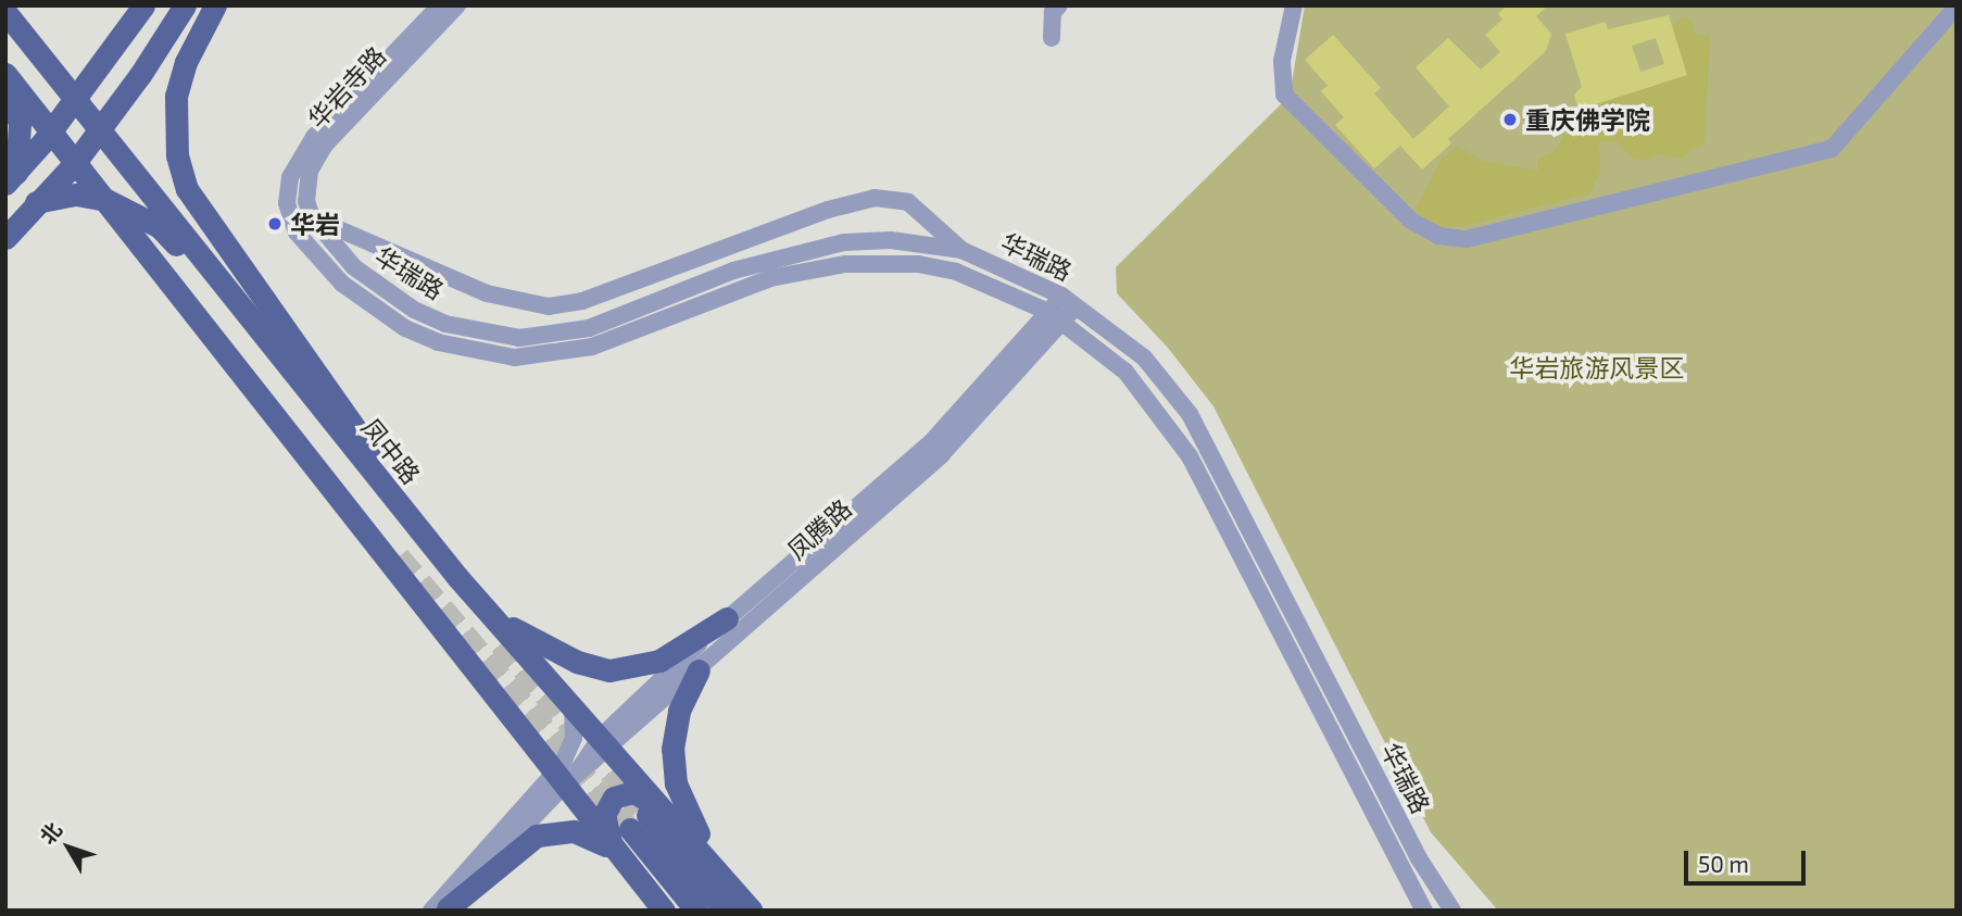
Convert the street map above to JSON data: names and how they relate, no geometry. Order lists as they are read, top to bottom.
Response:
{
  "streets": {
    "main road": ["凤中路"],
    "street": ["华岩寺路", "华瑞路", "凤腾路"]
  },
  "crossings": [
    ["华岩寺路", "华瑞路"],
    ["华瑞路", "凤腾路"],
    ["凤中路", "凤腾路"]
  ],
  "parks": ["华岩旅游风景区"],
  "places": ["重庆佛学院", "华岩"],
  "scale_bar": "50 m",
  "north": "top left"
}
